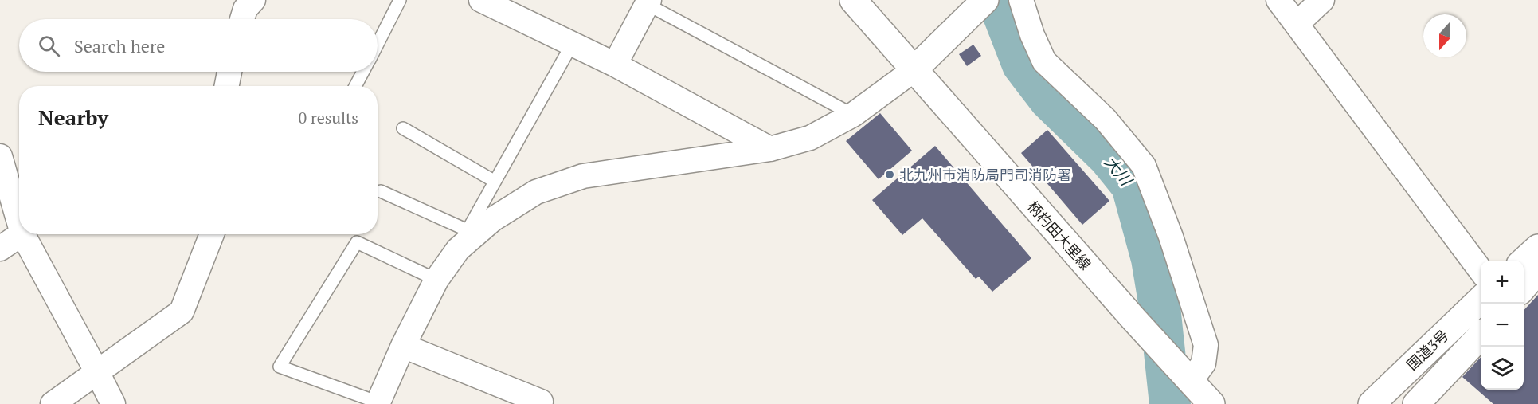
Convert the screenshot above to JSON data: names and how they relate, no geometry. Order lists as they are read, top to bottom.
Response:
{
  "streets": {
    "main road": ["柄杓田大里線", "国道3号"]
  },
  "water": ["大川"],
  "places": ["北九州市消防局門司消防署"],
  "north": "bottom",
  "page": {
    "search": "Search here",
    "heading": ["Nearby", "0 results"],
    "map_buttons": ["+", "−"]
  }
}
